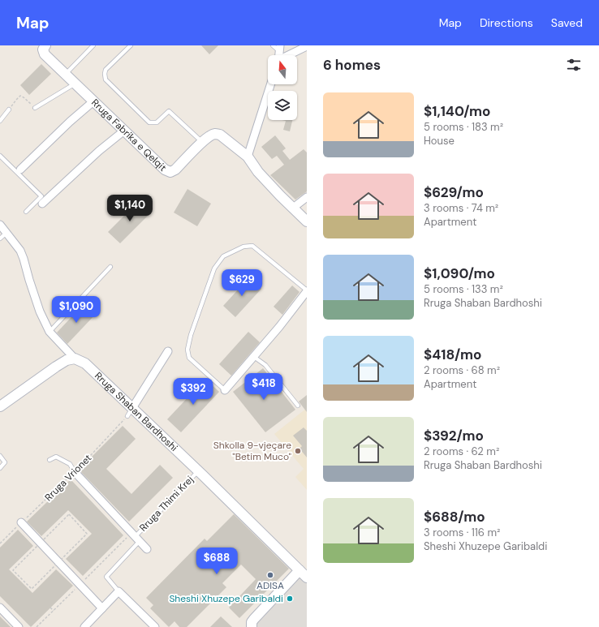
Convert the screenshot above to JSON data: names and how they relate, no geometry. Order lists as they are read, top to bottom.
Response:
{
  "streets": {
    "street": ["Rruga Fabrika e Qelqit", "Rruga Shaban Bardhoshi"],
    "lane": ["Rruga Thimi Krej"],
    "path": ["Rruga Vrionet"]
  },
  "crossings": [
    ["Rruga Shaban Bardhoshi", "Rruga Vrionet"],
    ["Rruga Shaban Bardhoshi", "Rruga Thimi Krej"]
  ],
  "places": ["Shkolla 9-vjeçare \"Betim Muco\"", "ADISA", "Sheshi Xhuzepe Garibaldi"],
  "north": "top",
  "page": {
    "header": "Map",
    "nav": ["Map", "Directions", "Saved"],
    "heading": "6 homes",
    "list": [
      {
        "name": "$1,140/mo",
        "note": "5 rooms · 183 m² · House"
      },
      {
        "name": "$629/mo",
        "note": "3 rooms · 74 m² · Apartment"
      },
      {
        "name": "$1,090/mo",
        "note": "5 rooms · 133 m² · Rruga Shaban Bardhoshi"
      },
      {
        "name": "$418/mo",
        "note": "2 rooms · 68 m² · Apartment"
      },
      {
        "name": "$392/mo",
        "note": "2 rooms · 62 m² · Rruga Shaban Bardhoshi"
      },
      {
        "name": "$688/mo",
        "note": "3 rooms · 116 m² · Sheshi Xhuzepe Garibaldi"
      }
    ],
    "price": [
      "$1,140",
      "$629",
      "$1,090",
      "$418",
      "$392",
      "$688"
    ]
  }
}
